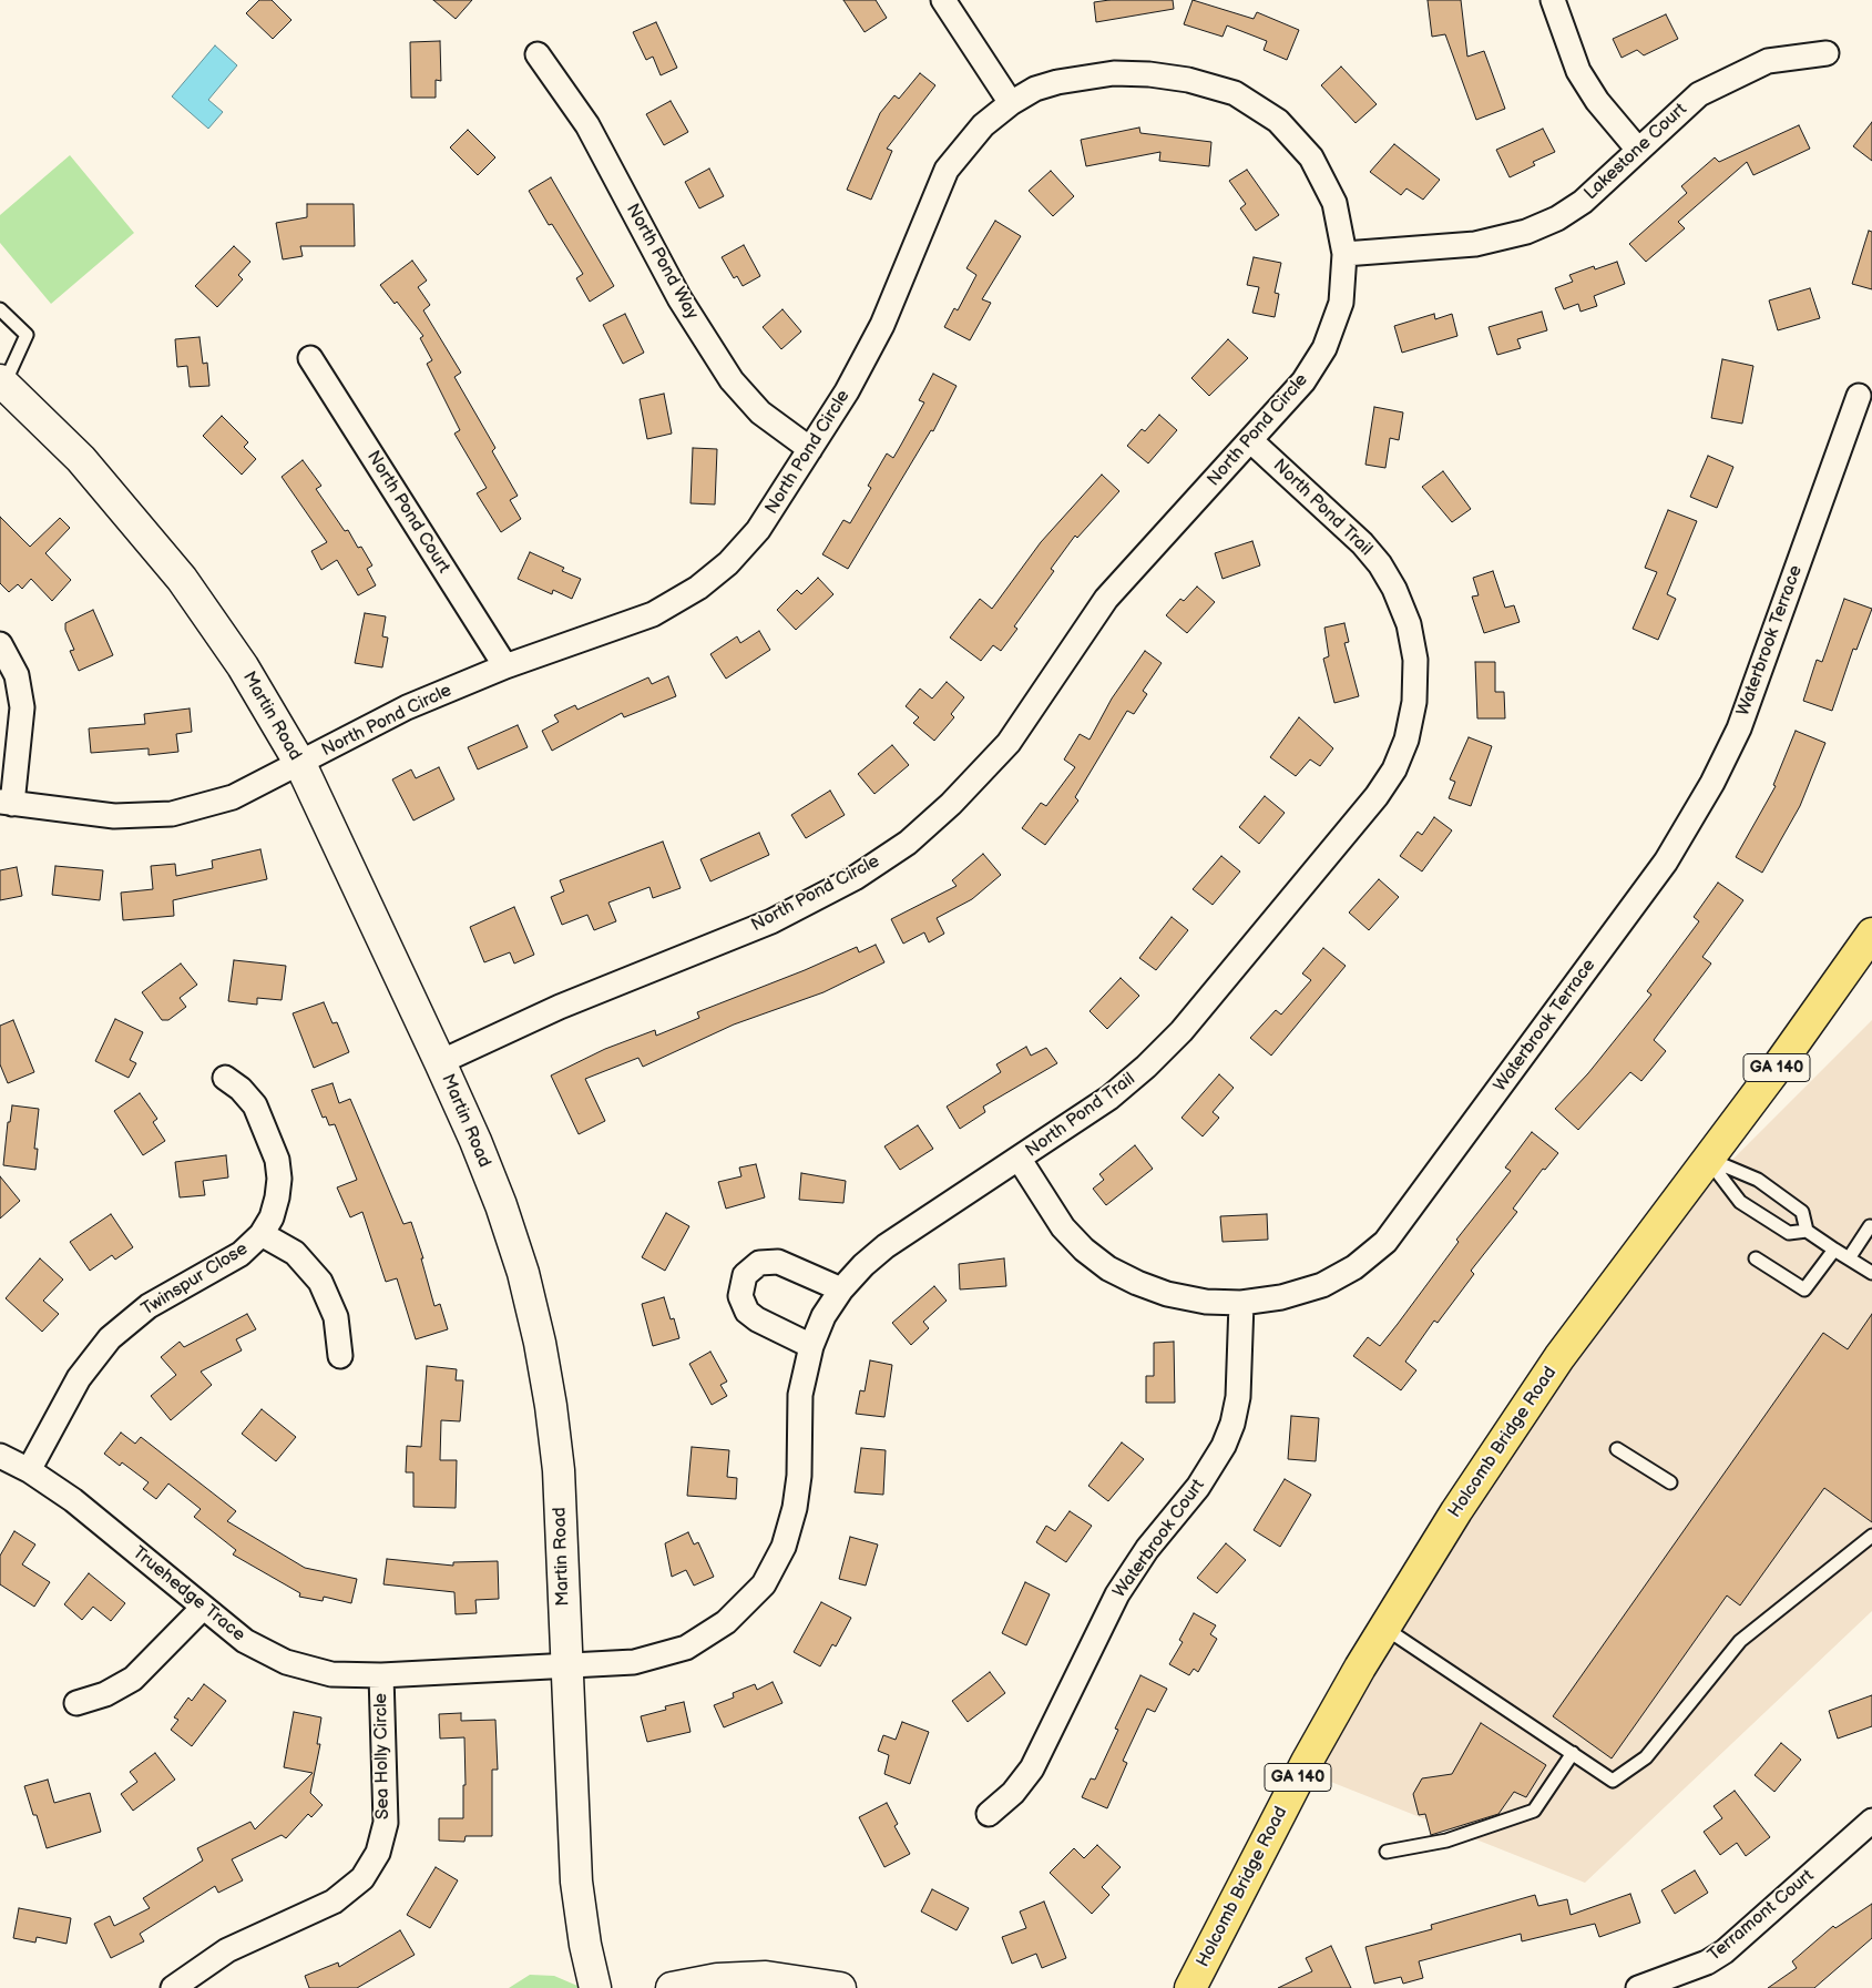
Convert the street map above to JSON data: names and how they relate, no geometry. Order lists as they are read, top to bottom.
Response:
{
  "streets": {
    "main road": ["GA 140", "Holcomb Bridge Road"],
    "street": [
      "Lakestone Court",
      "North Pond Way",
      "North Pond Circle",
      "North Pond Trail",
      "North Pond Court",
      "Waterbrook Terrace",
      "Martin Road",
      "Twinspur Close",
      "Waterbrook Court",
      "Truehedge Trace",
      "Sea Holly Circle",
      "Terramont Court"
    ]
  },
  "crossings": [
    ["Lakestone Court", "North Pond Circle"],
    ["North Pond Way", "North Pond Circle"],
    ["North Pond Circle", "North Pond Trail"],
    ["North Pond Circle", "North Pond Court"],
    ["North Pond Circle", "Martin Road"],
    ["North Pond Trail", "Waterbrook Terrace"],
    ["North Pond Trail", "Martin Road"],
    ["North Pond Trail", "Truehedge Trace"],
    ["Waterbrook Terrace", "Waterbrook Court"],
    ["Martin Road", "Truehedge Trace"],
    ["Twinspur Close", "Truehedge Trace"],
    ["Truehedge Trace", "Sea Holly Circle"]
  ]
}
